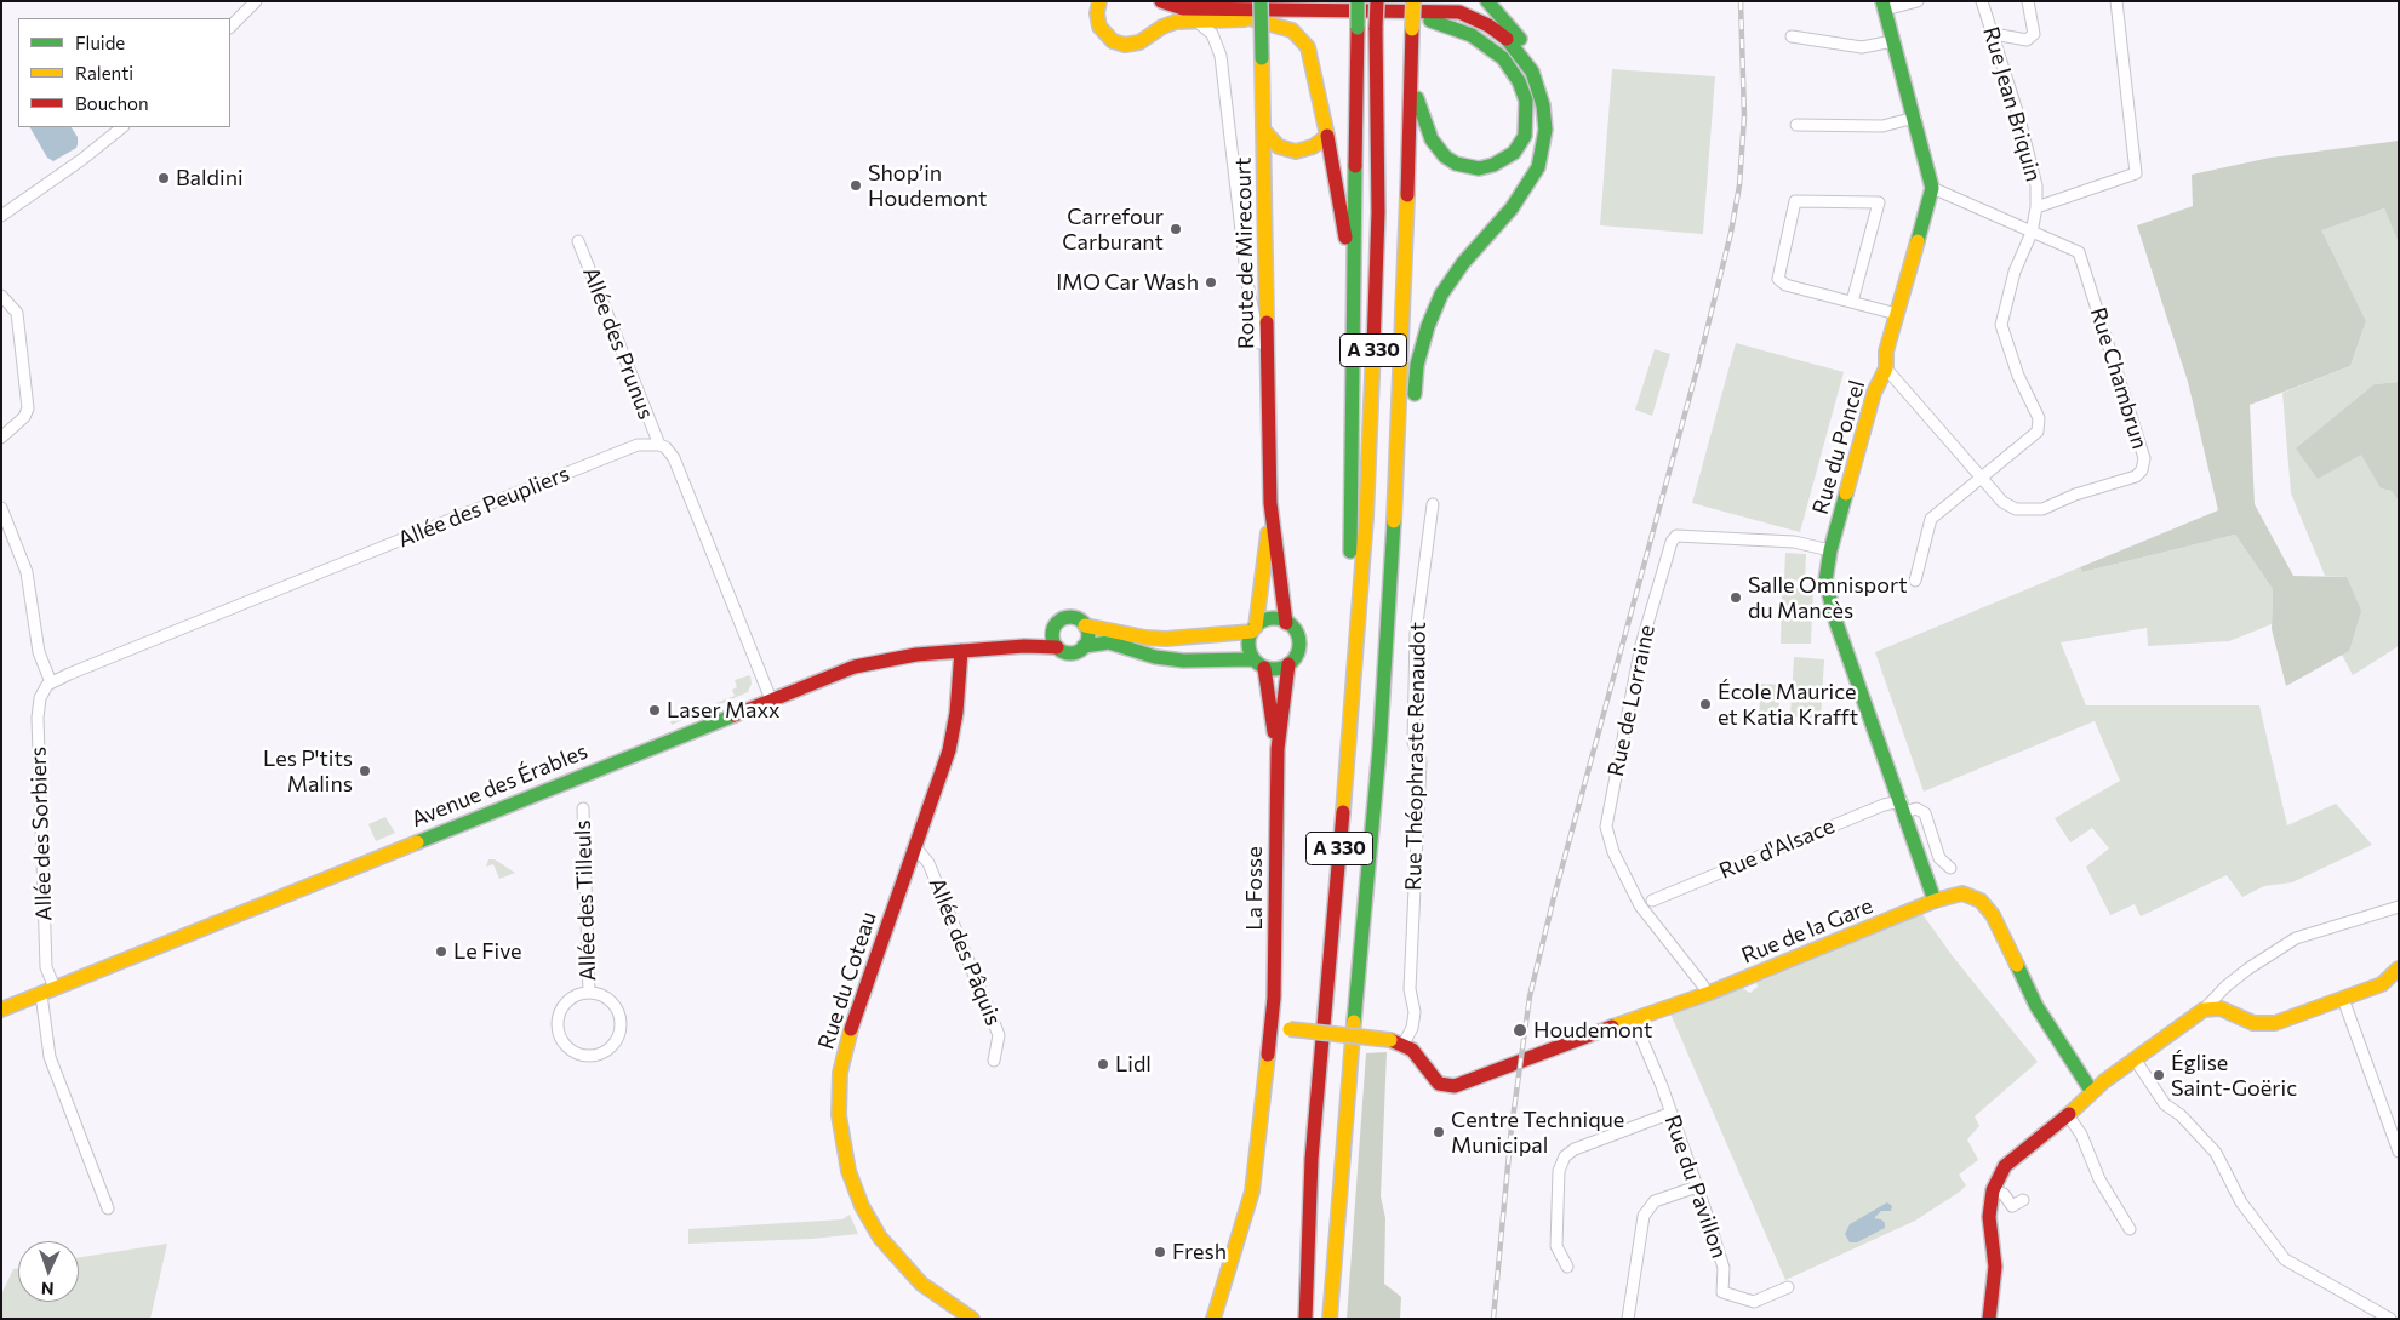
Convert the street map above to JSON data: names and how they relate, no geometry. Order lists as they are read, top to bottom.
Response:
{
  "streets": {
    "main road": [
      "Route de Mirecourt",
      "A 330",
      "Rue du Poncel",
      "Avenue des Érables",
      "La Fosse",
      "Rue de la Gare",
      "Rue du Coteau"
    ],
    "street": [
      "Rue Jean Briquin",
      "Allée des Prunus",
      "Rue Chambrun",
      "Allée des Peupliers",
      "Rue de Lorraine",
      "Rue Théophraste Renaudot",
      "Allée des Sorbiers",
      "Rue d'Alsace",
      "Allée des Tilleuls",
      "Allée des Pâquis",
      "Rue du Pavillon"
    ]
  },
  "crossings": [
    ["Rue Jean Briquin", "Rue Chambrun"],
    ["Route de Mirecourt", "La Fosse"],
    ["Allée des Prunus", "Allée des Peupliers"],
    ["Rue Chambrun", "Rue du Poncel"],
    ["Rue du Poncel", "Rue de Lorraine"],
    ["Rue du Poncel", "Rue d'Alsace"],
    ["Rue du Poncel", "Rue de la Gare"],
    ["Allée des Peupliers", "Allée des Sorbiers"],
    ["Rue de Lorraine", "Rue de la Gare"],
    ["Rue Théophraste Renaudot", "Rue de la Gare"],
    ["Avenue des Érables", "Allée des Sorbiers"],
    ["Avenue des Érables", "Rue du Coteau"],
    ["Rue de la Gare", "Rue du Pavillon"],
    ["Allée des Pâquis", "Rue du Coteau"]
  ],
  "places": [
    "Baldini",
    "Shop’in Houdemont",
    "Carrefour Carburant",
    "IMO Car Wash",
    "Salle Omnisport du Mancès",
    "École Maurice et Katia Krafft",
    "Laser Maxx",
    "Les P'tits Malins",
    "Le Five",
    "Houdemont",
    "Lidl",
    "Église Saint-Goëric",
    "Centre Technique Municipal",
    "Fresh"
  ],
  "legend": ["Fluide", "Ralenti", "Bouchon"],
  "north": "bottom"
}
